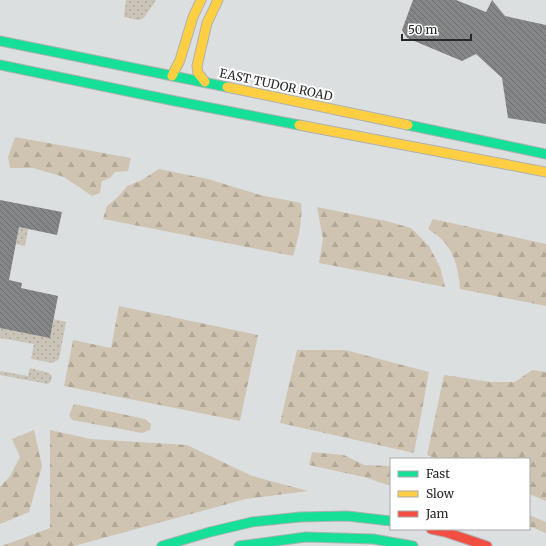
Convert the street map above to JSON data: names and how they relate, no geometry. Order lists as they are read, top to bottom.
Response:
{
  "streets": {
    "main road": ["EAST TUDOR ROAD"]
  },
  "legend": ["Fast", "Slow", "Jam"],
  "scale_bar": "50 m"
}
